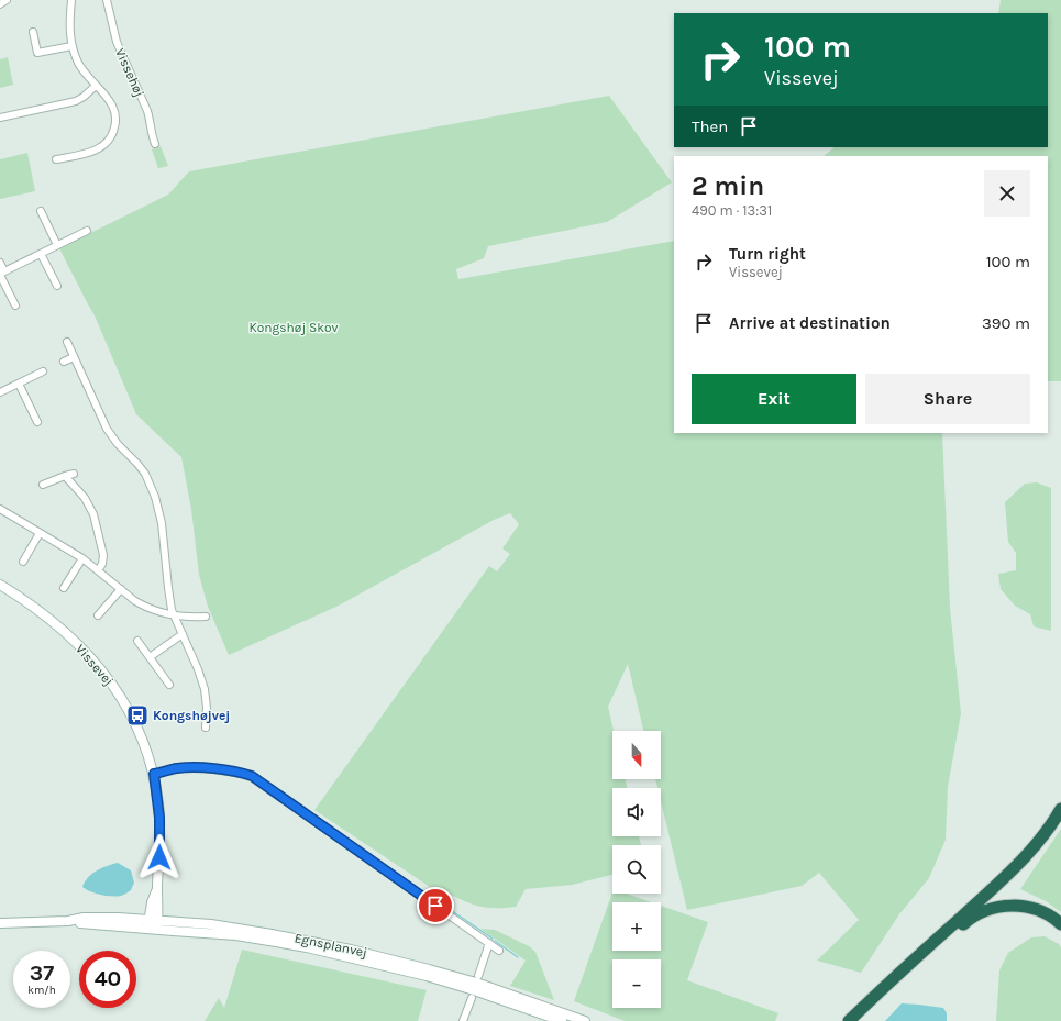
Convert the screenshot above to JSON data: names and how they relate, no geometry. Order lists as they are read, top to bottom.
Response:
{
  "streets": {
    "main road": ["Vissevej", "Egnsplanvej"],
    "street": ["Vissehøj"]
  },
  "crossings": [
    ["Vissevej", "Egnsplanvej"]
  ],
  "parks": ["Kongshøj Skov"],
  "places": {
    "bus stop": ["Kongshøjvej"]
  },
  "north": "bottom",
  "page": {
    "turn": ["100 m", "Vissevej"],
    "then": "Then",
    "heading": ["2 min", "490 m · 13:31"],
    "list": [
      {
        "name": "Turn right",
        "note": "Vissevej",
        "value": "100 m"
      },
      {
        "name": "Arrive at destination",
        "value": "390 m"
      }
    ],
    "buttons": ["Exit", "Share"],
    "map_buttons": ["+", "−"],
    "speed": "37 km/h",
    "limit": "40"
  }
}
